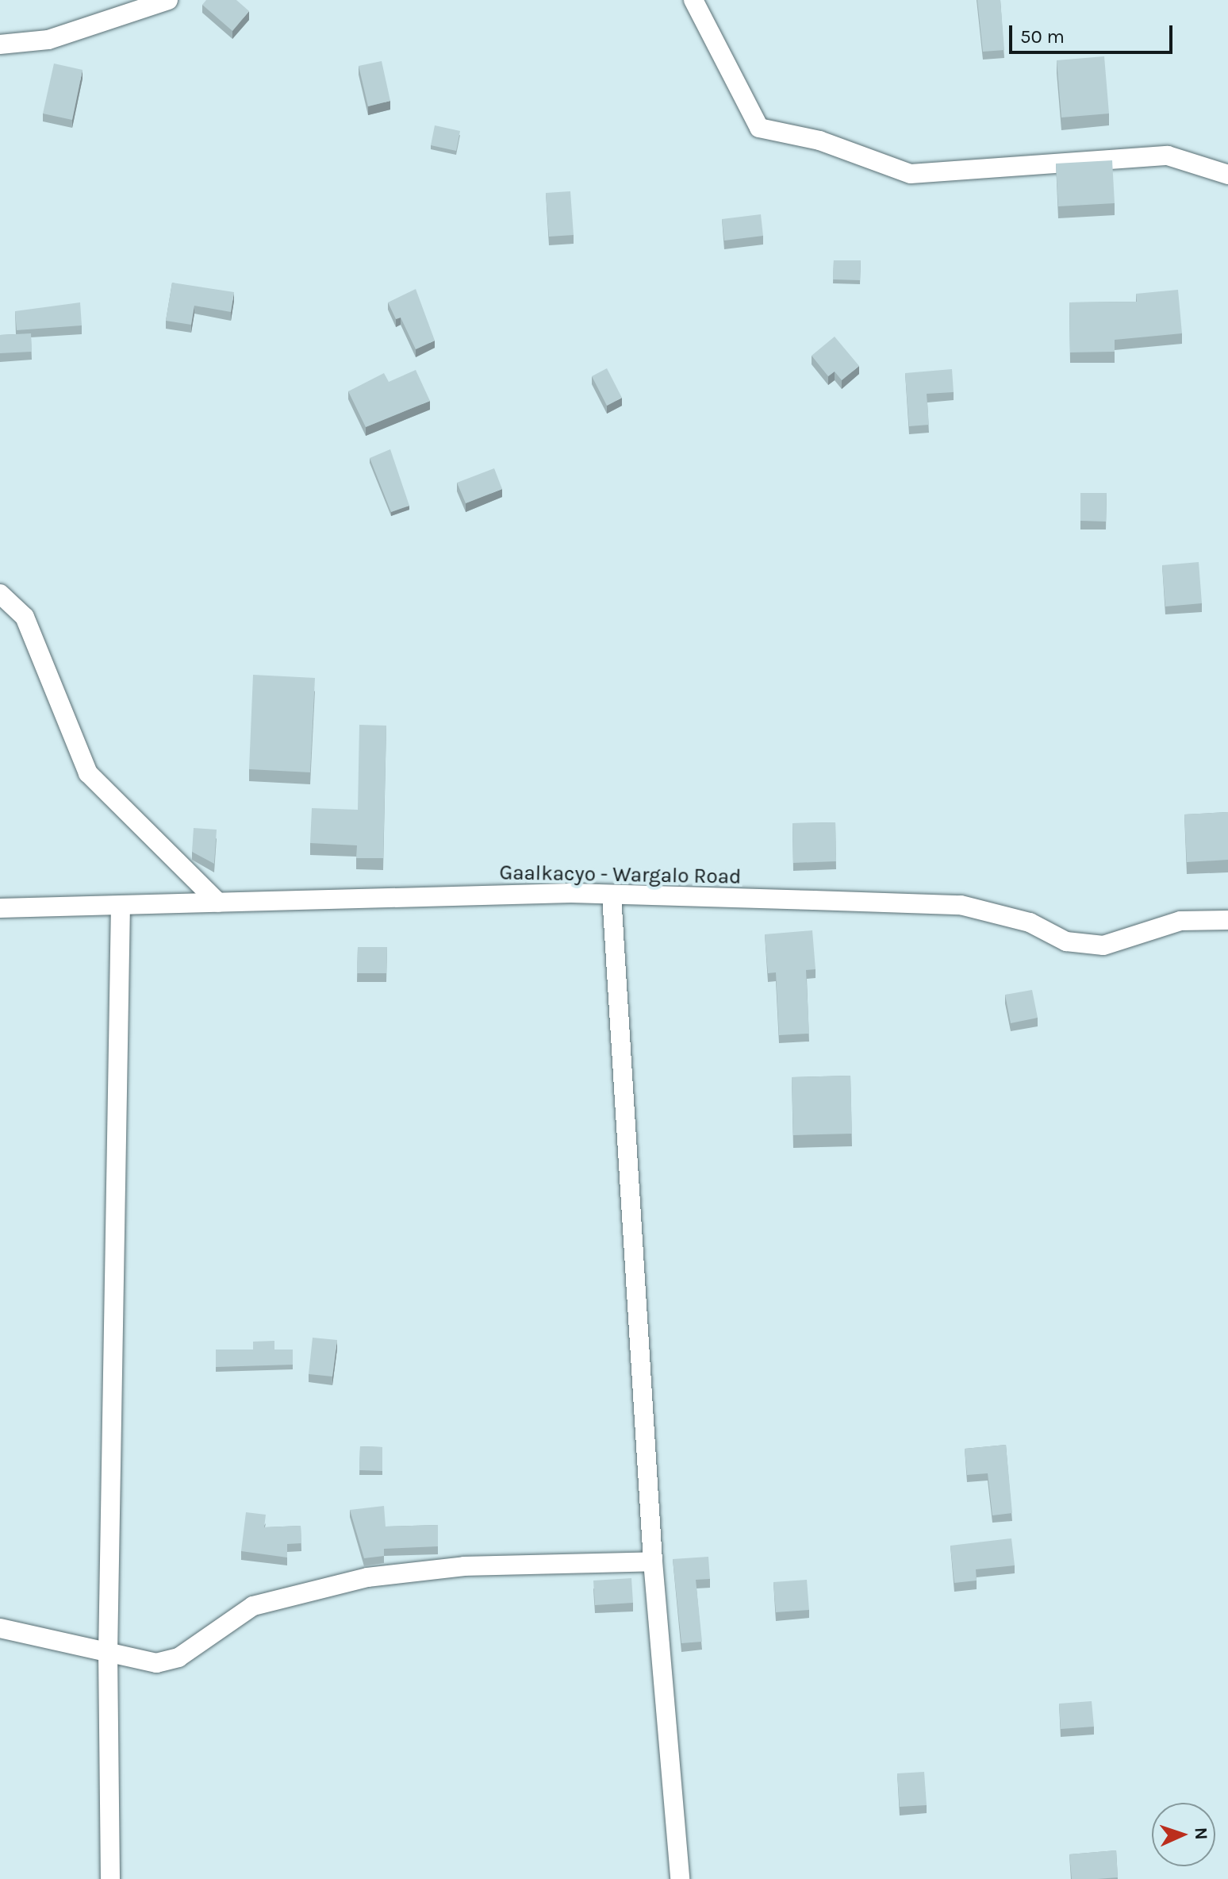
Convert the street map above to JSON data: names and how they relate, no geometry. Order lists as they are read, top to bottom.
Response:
{
  "streets": {
    "street": ["Gaalkacyo - Wargalo Road"]
  },
  "scale_bar": "50 m",
  "north": "right"
}
